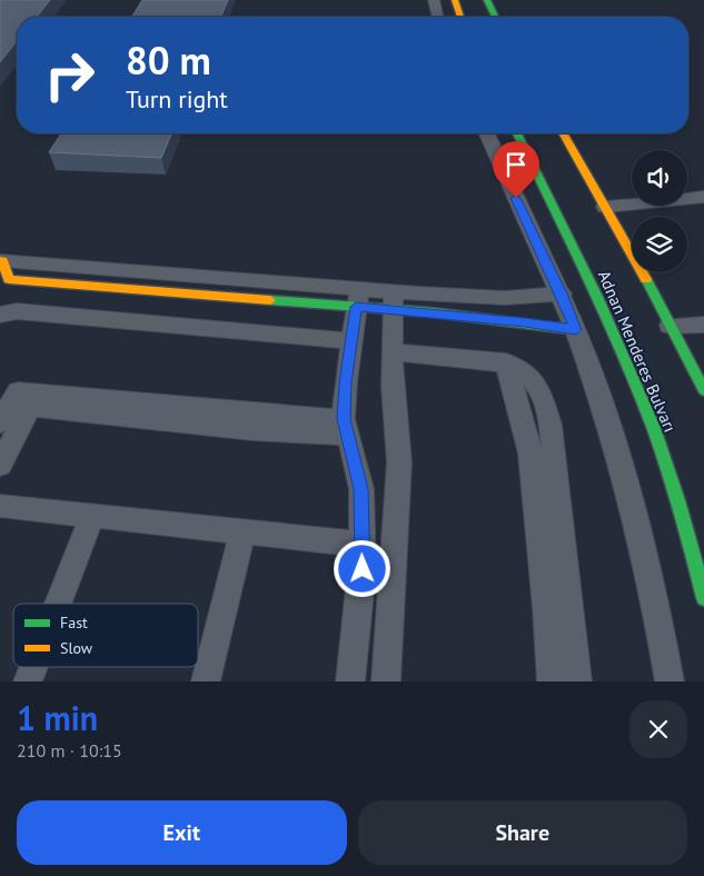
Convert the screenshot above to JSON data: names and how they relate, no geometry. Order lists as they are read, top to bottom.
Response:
{
  "streets": {
    "main road": ["Adnan Menderes Bulvarı"]
  },
  "legend": ["Fast", "Slow"],
  "page": {
    "turn": ["80 m", "Turn right"],
    "heading": ["1 min", "210 m · 10:15"],
    "buttons": ["Exit", "Share"]
  }
}
